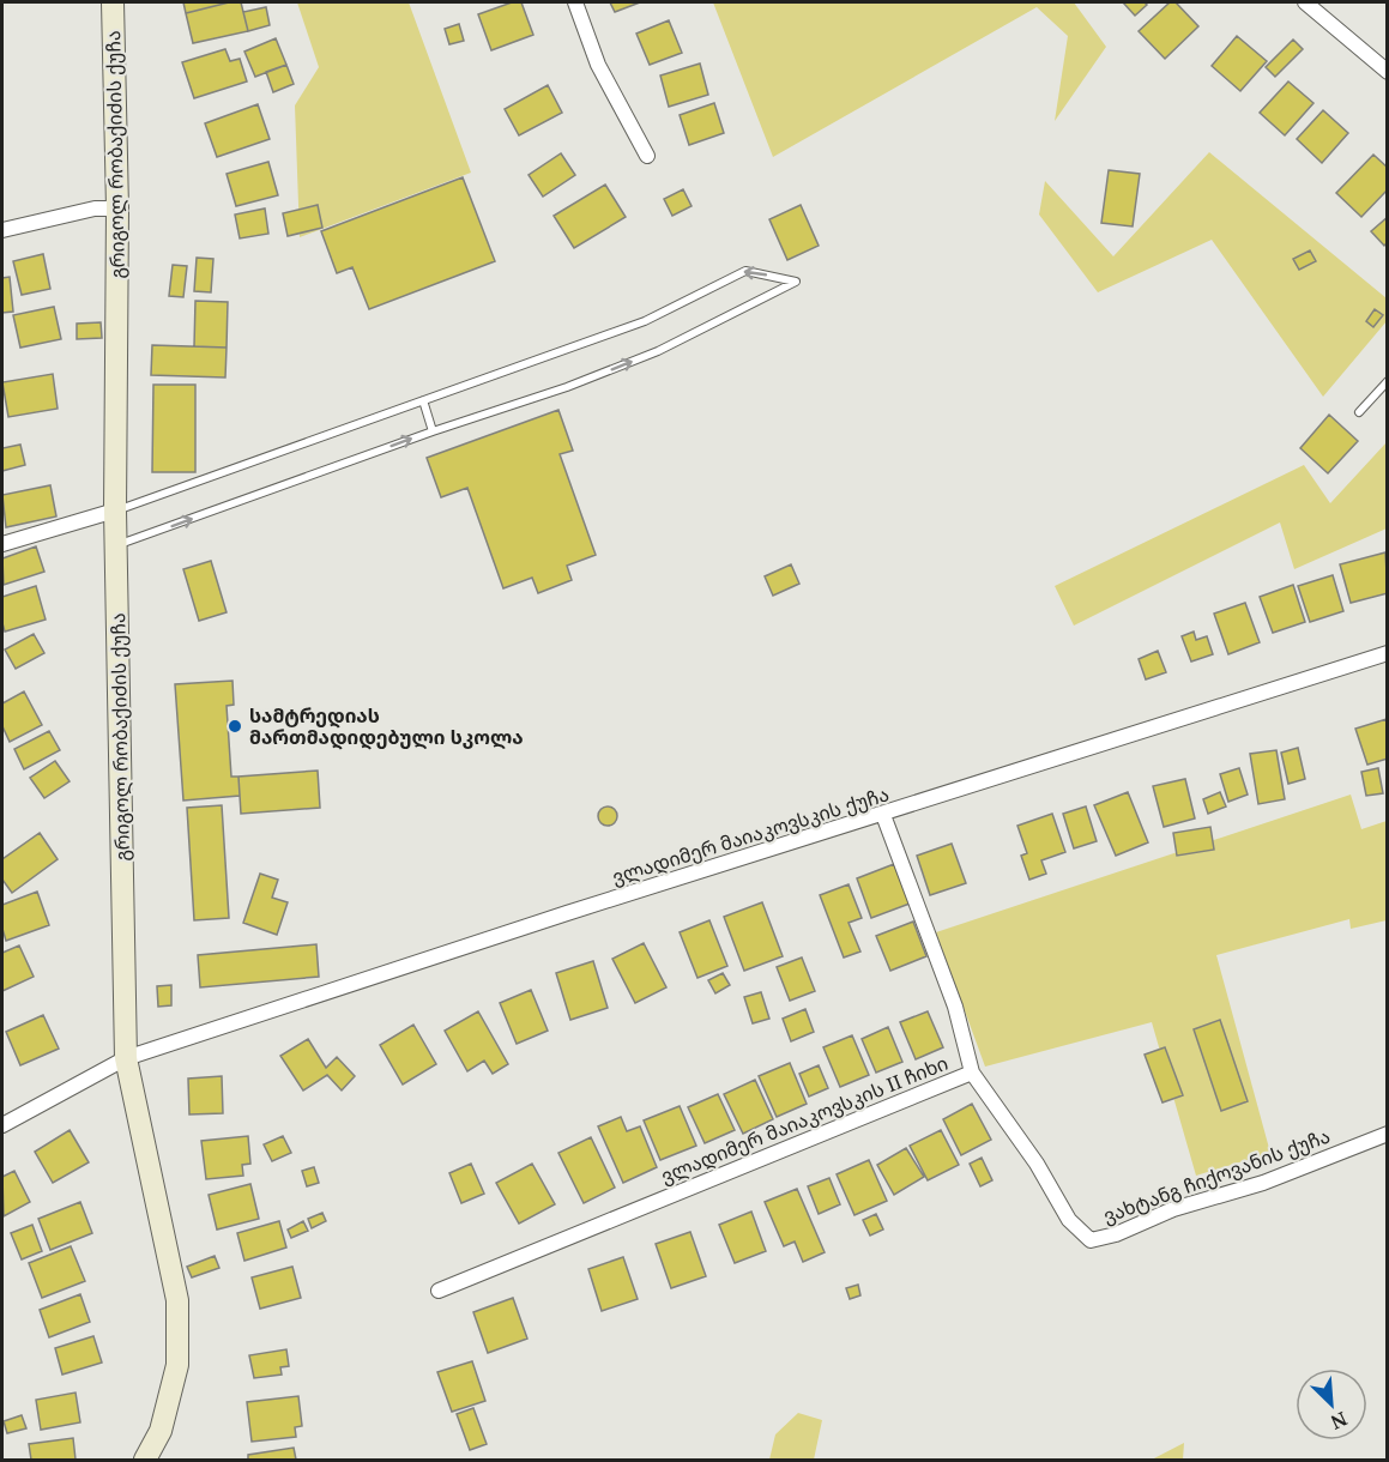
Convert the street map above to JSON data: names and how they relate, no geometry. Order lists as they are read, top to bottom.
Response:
{
  "streets": {
    "street": [
      "გრიგოლ რობაქიძის ქუჩა",
      "ვლადიმერ მაიაკოვსკის ქუჩა",
      "ვლადიმერ მაიაკოვსკის II ჩიხი",
      "ვახტანგ ჩიქოვანის ქუჩა"
    ]
  },
  "crossings": [
    ["გრიგოლ რობაქიძის ქუჩა", "ვლადიმერ მაიაკოვსკის ქუჩა"],
    ["ვლადიმერ მაიაკოვსკის ქუჩა", "ვლადიმერ მაიაკოვსკის II ჩიხი"],
    ["ვლადიმერ მაიაკოვსკის II ჩიხი", "ვახტანგ ჩიქოვანის ქუჩა"]
  ],
  "places": ["სამტრედიას მართმადიდებული სკოლა"],
  "north": "bottom right"
}
